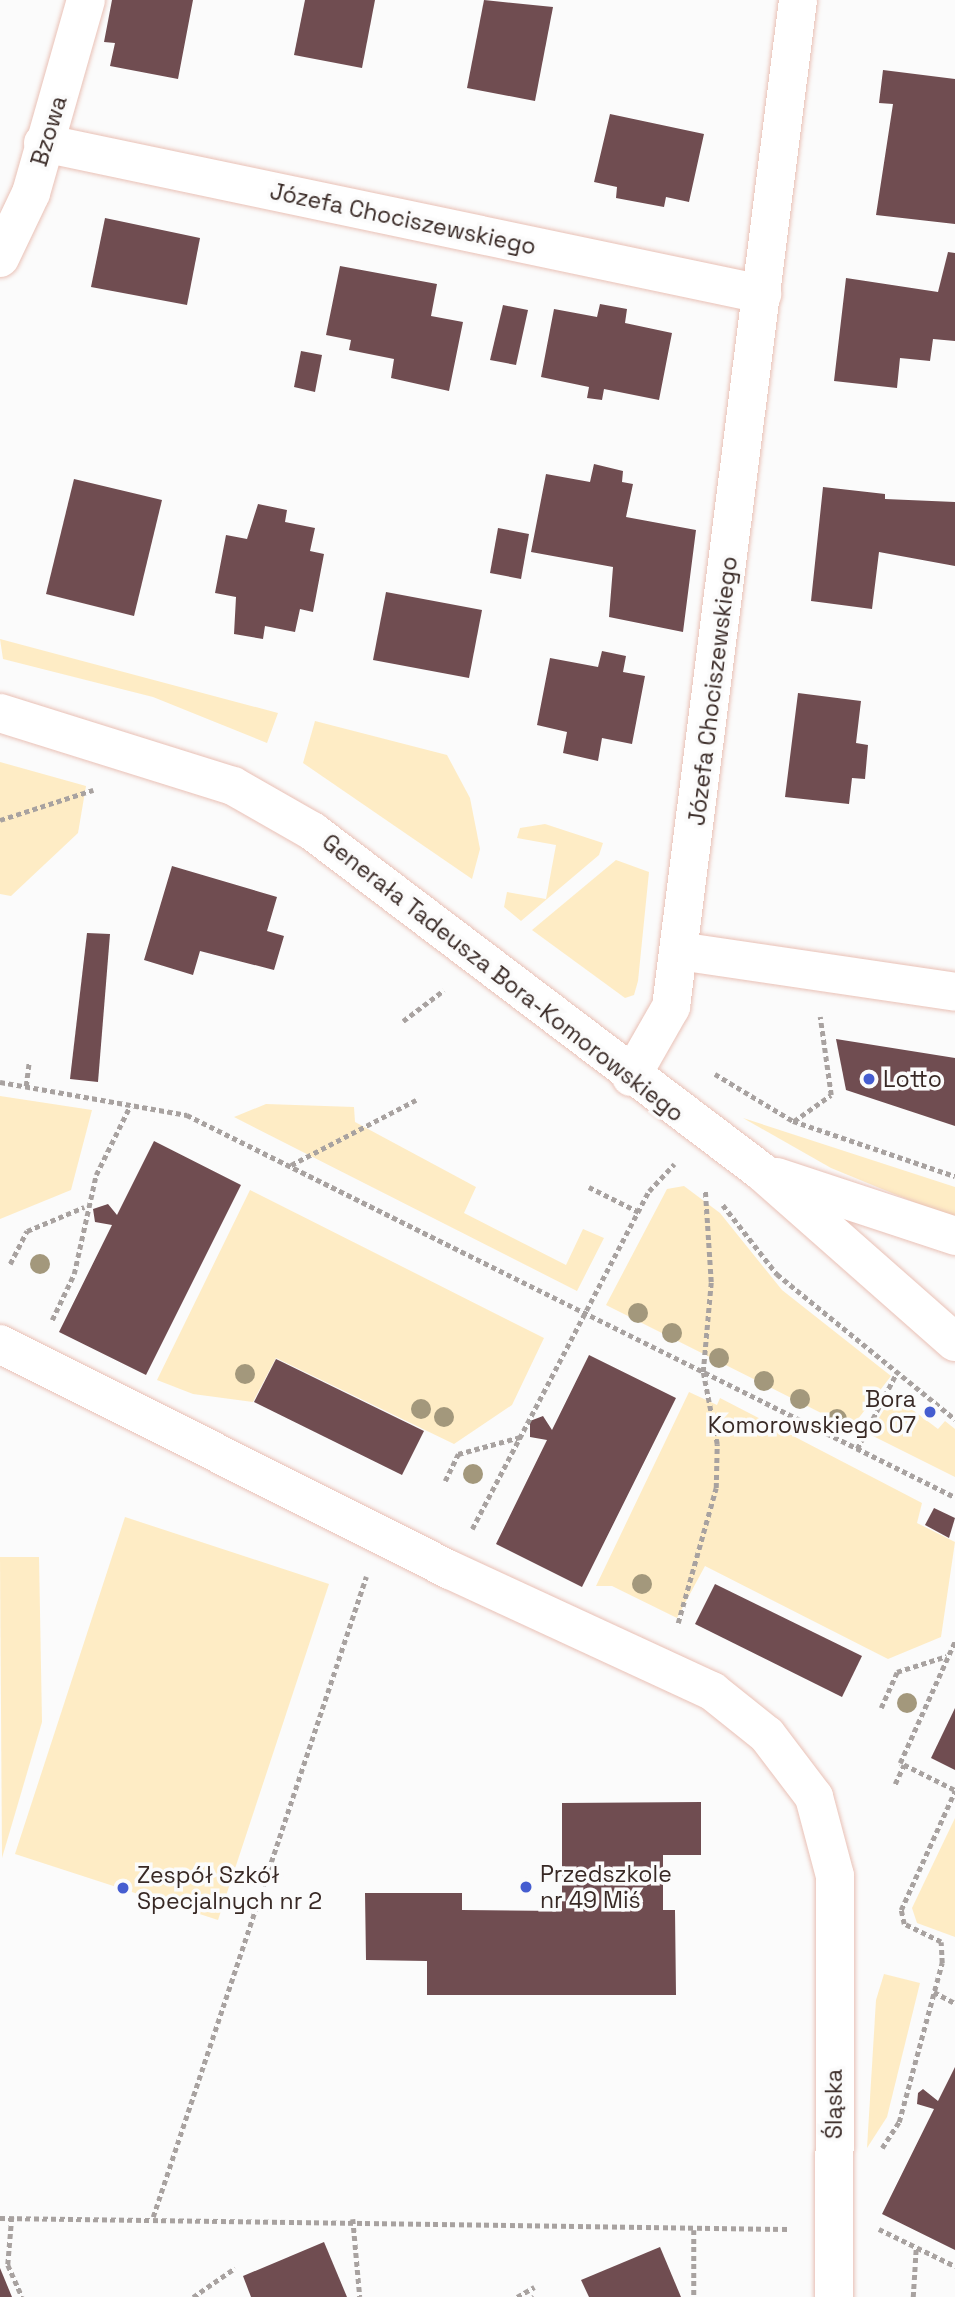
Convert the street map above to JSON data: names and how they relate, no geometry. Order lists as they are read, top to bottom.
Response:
{
  "streets": {
    "street": [
      "Bzowa",
      "Józefa Chociszewskiego",
      "Generała Tadeusza Bora-Komorowskiego",
      "Śląska"
    ]
  },
  "crossings": [
    ["Bzowa", "Józefa Chociszewskiego"],
    ["Józefa Chociszewskiego", "Generała Tadeusza Bora-Komorowskiego"]
  ],
  "places": [
    "Lotto",
    "Bora Komorowskiego 07",
    "Przedszkole nr 49 Miś",
    "Zespół Szkół Specjalnych nr 2"
  ]
}
